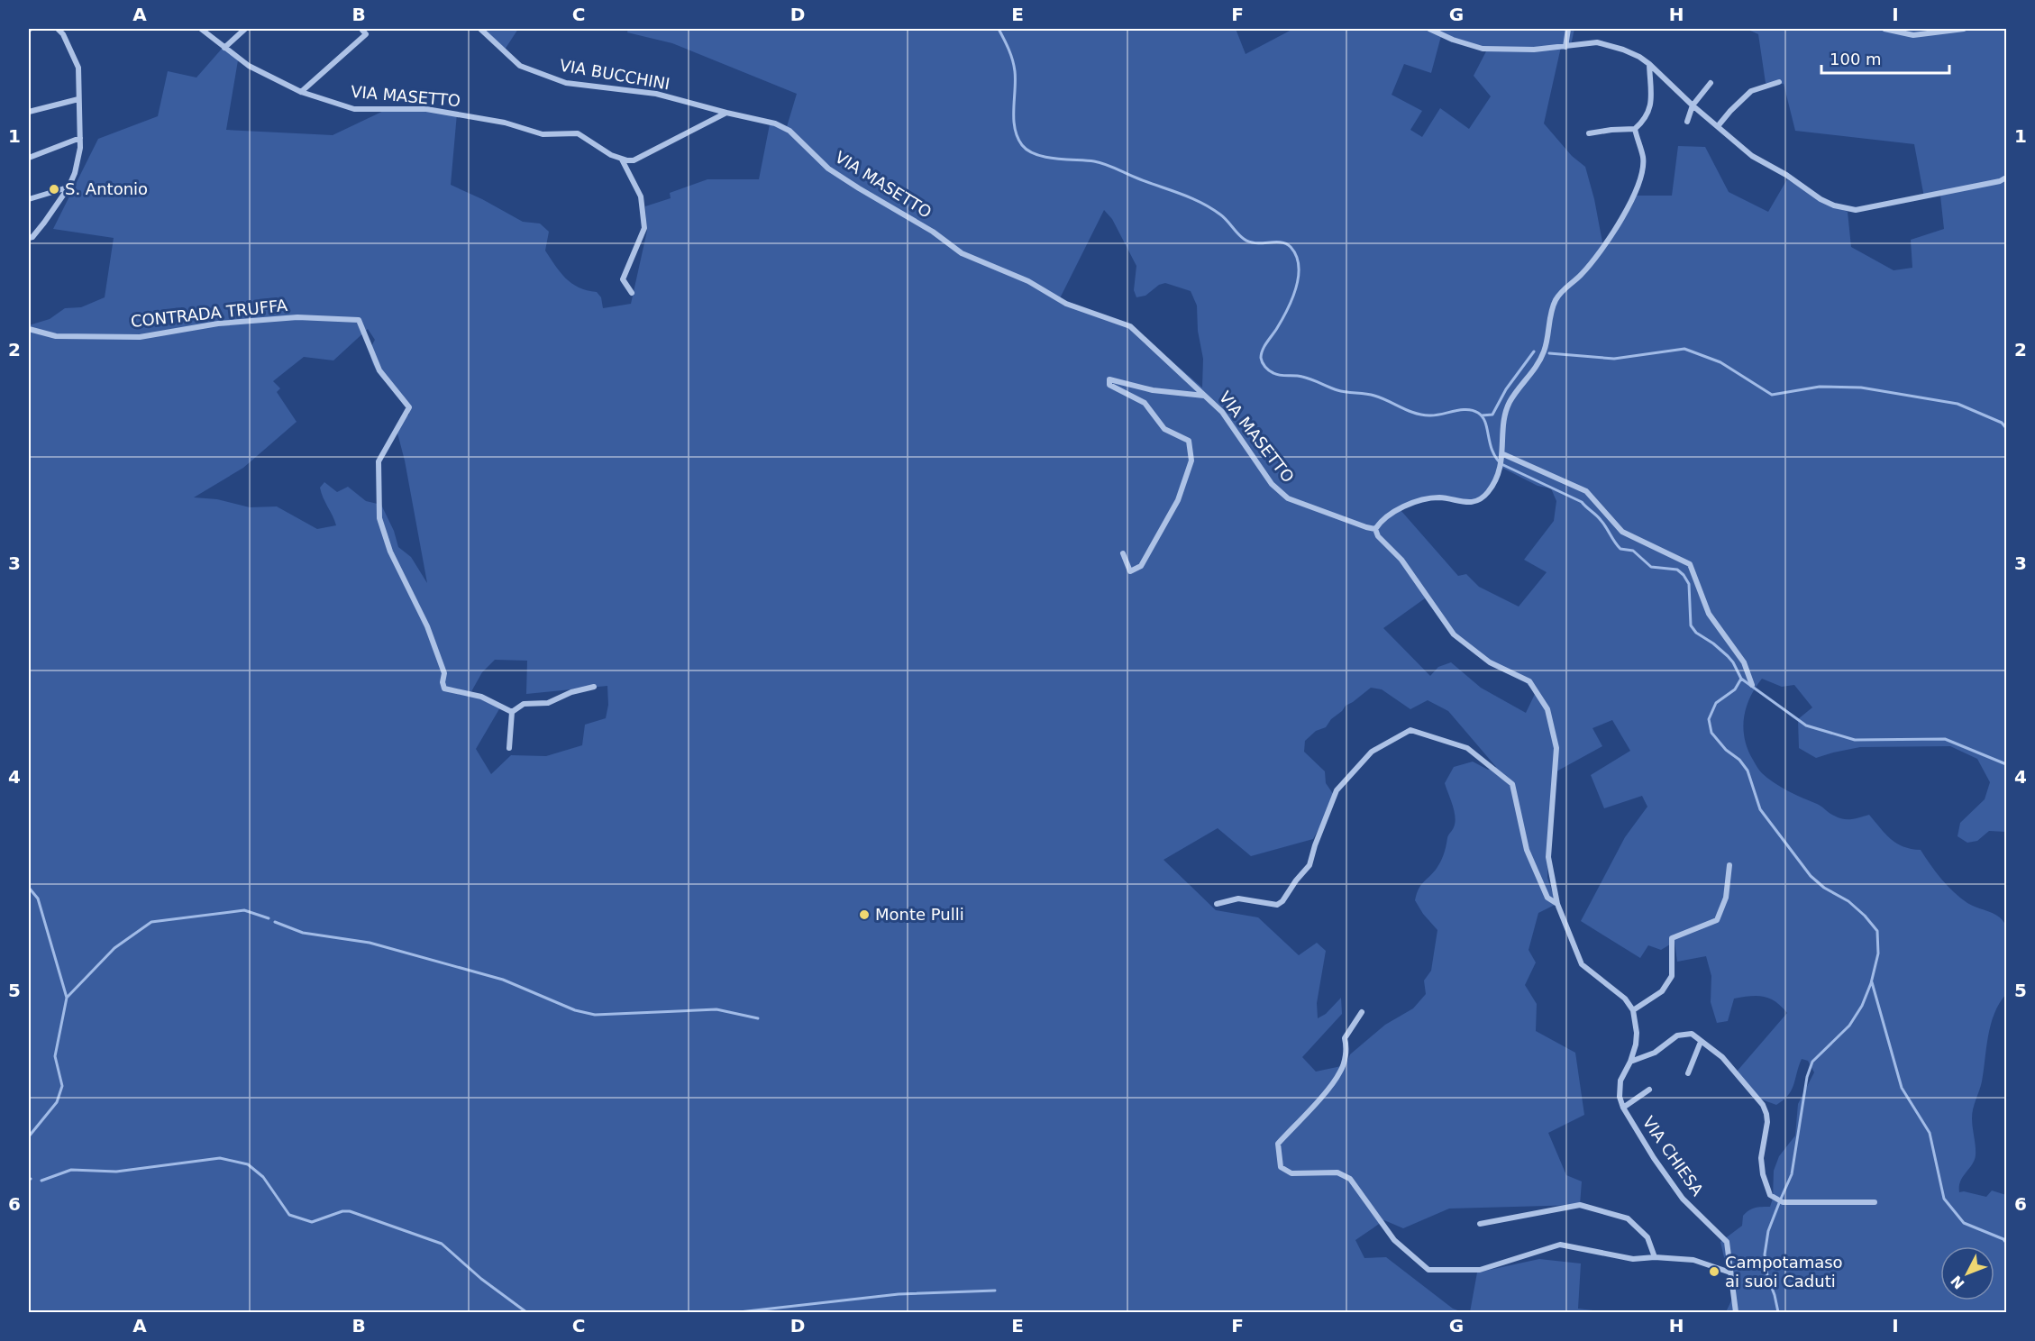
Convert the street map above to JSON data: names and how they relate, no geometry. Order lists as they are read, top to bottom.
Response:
{
  "streets": {
    "street": [
      "VIA BUCCHINI",
      "VIA MASETTO",
      "CONTRADA TRUFFA",
      "VIA CHIESA"
    ]
  },
  "crossings": [
    ["VIA BUCCHINI", "VIA MASETTO"]
  ],
  "places": ["S. Antonio", "Monte Pulli", "Campotamaso ai suoi Caduti"],
  "scale_bar": "100 m",
  "north": "bottom left",
  "grid": {
    "columns": [
      "A",
      "B",
      "C",
      "D",
      "E",
      "F",
      "G",
      "H",
      "I"
    ],
    "rows": [
      "1",
      "2",
      "3",
      "4",
      "5",
      "6"
    ]
  }
}
